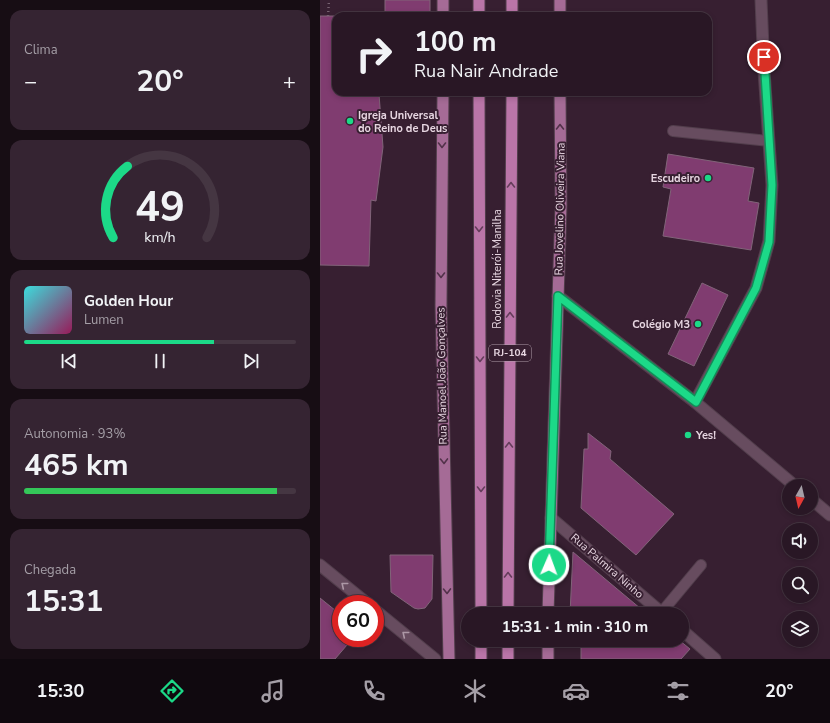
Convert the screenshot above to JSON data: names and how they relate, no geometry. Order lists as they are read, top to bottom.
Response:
{
  "streets": {
    "highway": ["Rodovia Niterói-Manilha", "RJ-104"],
    "main road": ["Rua Jovelino Oliveira Viana", "Rua Manoel João Gonçalves"],
    "street": ["Rua Palmira Ninho"]
  },
  "crossings": [
    ["Rua Jovelino Oliveira Viana", "Rua Palmira Ninho"]
  ],
  "one_way": ["Rua Jovelino Oliveira Viana", "Rua Manoel João Gonçalves"],
  "places": [
    "Igreja Universal do Reino de Deus",
    "Escudeiro",
    "Colégio M3",
    "Yes!"
  ],
  "north": "bottom",
  "page": {
    "tile": [
      "Clima",
      ["Autonomia · 93%", "465 km"],
      ["Chegada", "15:31"]
    ],
    "turn": ["100 m", "Rua Nair Andrade"],
    "heat": ["−", "20°", "+"],
    "song": ["Golden Hour", "Lumen"],
    "limit": "60",
    "trip": "15:31 · 1 min · 310 m",
    "tabs": ["15:30", "20°"],
    "gauge": ["49", "km/h"]
  }
}
